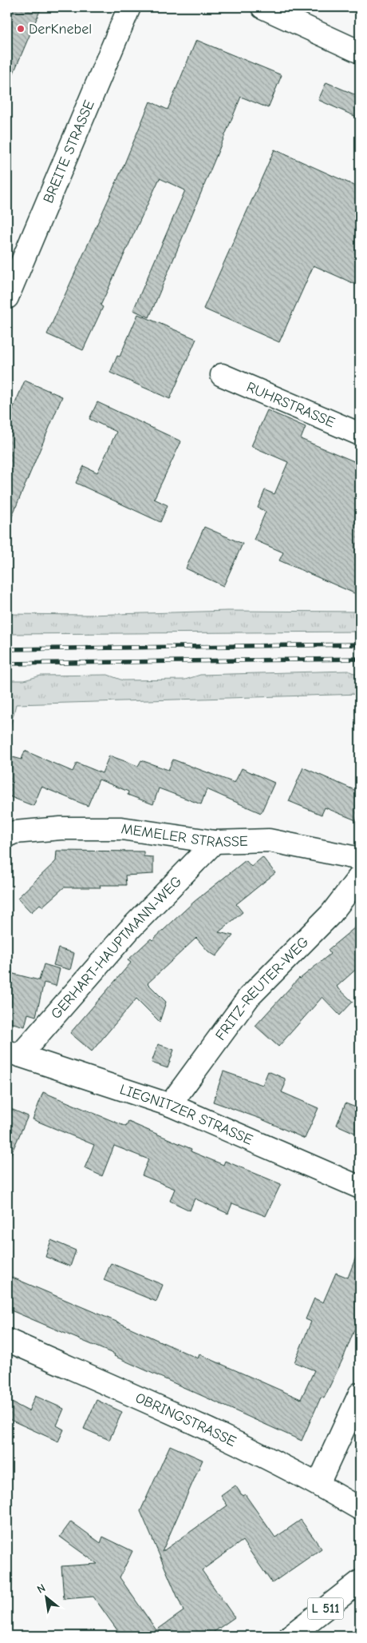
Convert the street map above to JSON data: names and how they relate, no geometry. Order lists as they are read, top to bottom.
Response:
{
  "streets": {
    "street": [
      "BREITE STRASSE",
      "RUHRSTRASSE",
      "MEMELER STRASSE",
      "GERHART-HAUPTMANN-WEG",
      "FRITZ-REUTER-WEG",
      "LIEGNITZER STRASSE",
      "OBRINGSTRASSE",
      "L 511"
    ]
  },
  "crossings": [
    ["MEMELER STRASSE", "GERHART-HAUPTMANN-WEG"],
    ["GERHART-HAUPTMANN-WEG", "LIEGNITZER STRASSE"],
    ["FRITZ-REUTER-WEG", "LIEGNITZER STRASSE"]
  ],
  "places": ["DerKnebel"],
  "north": "top left"
}
